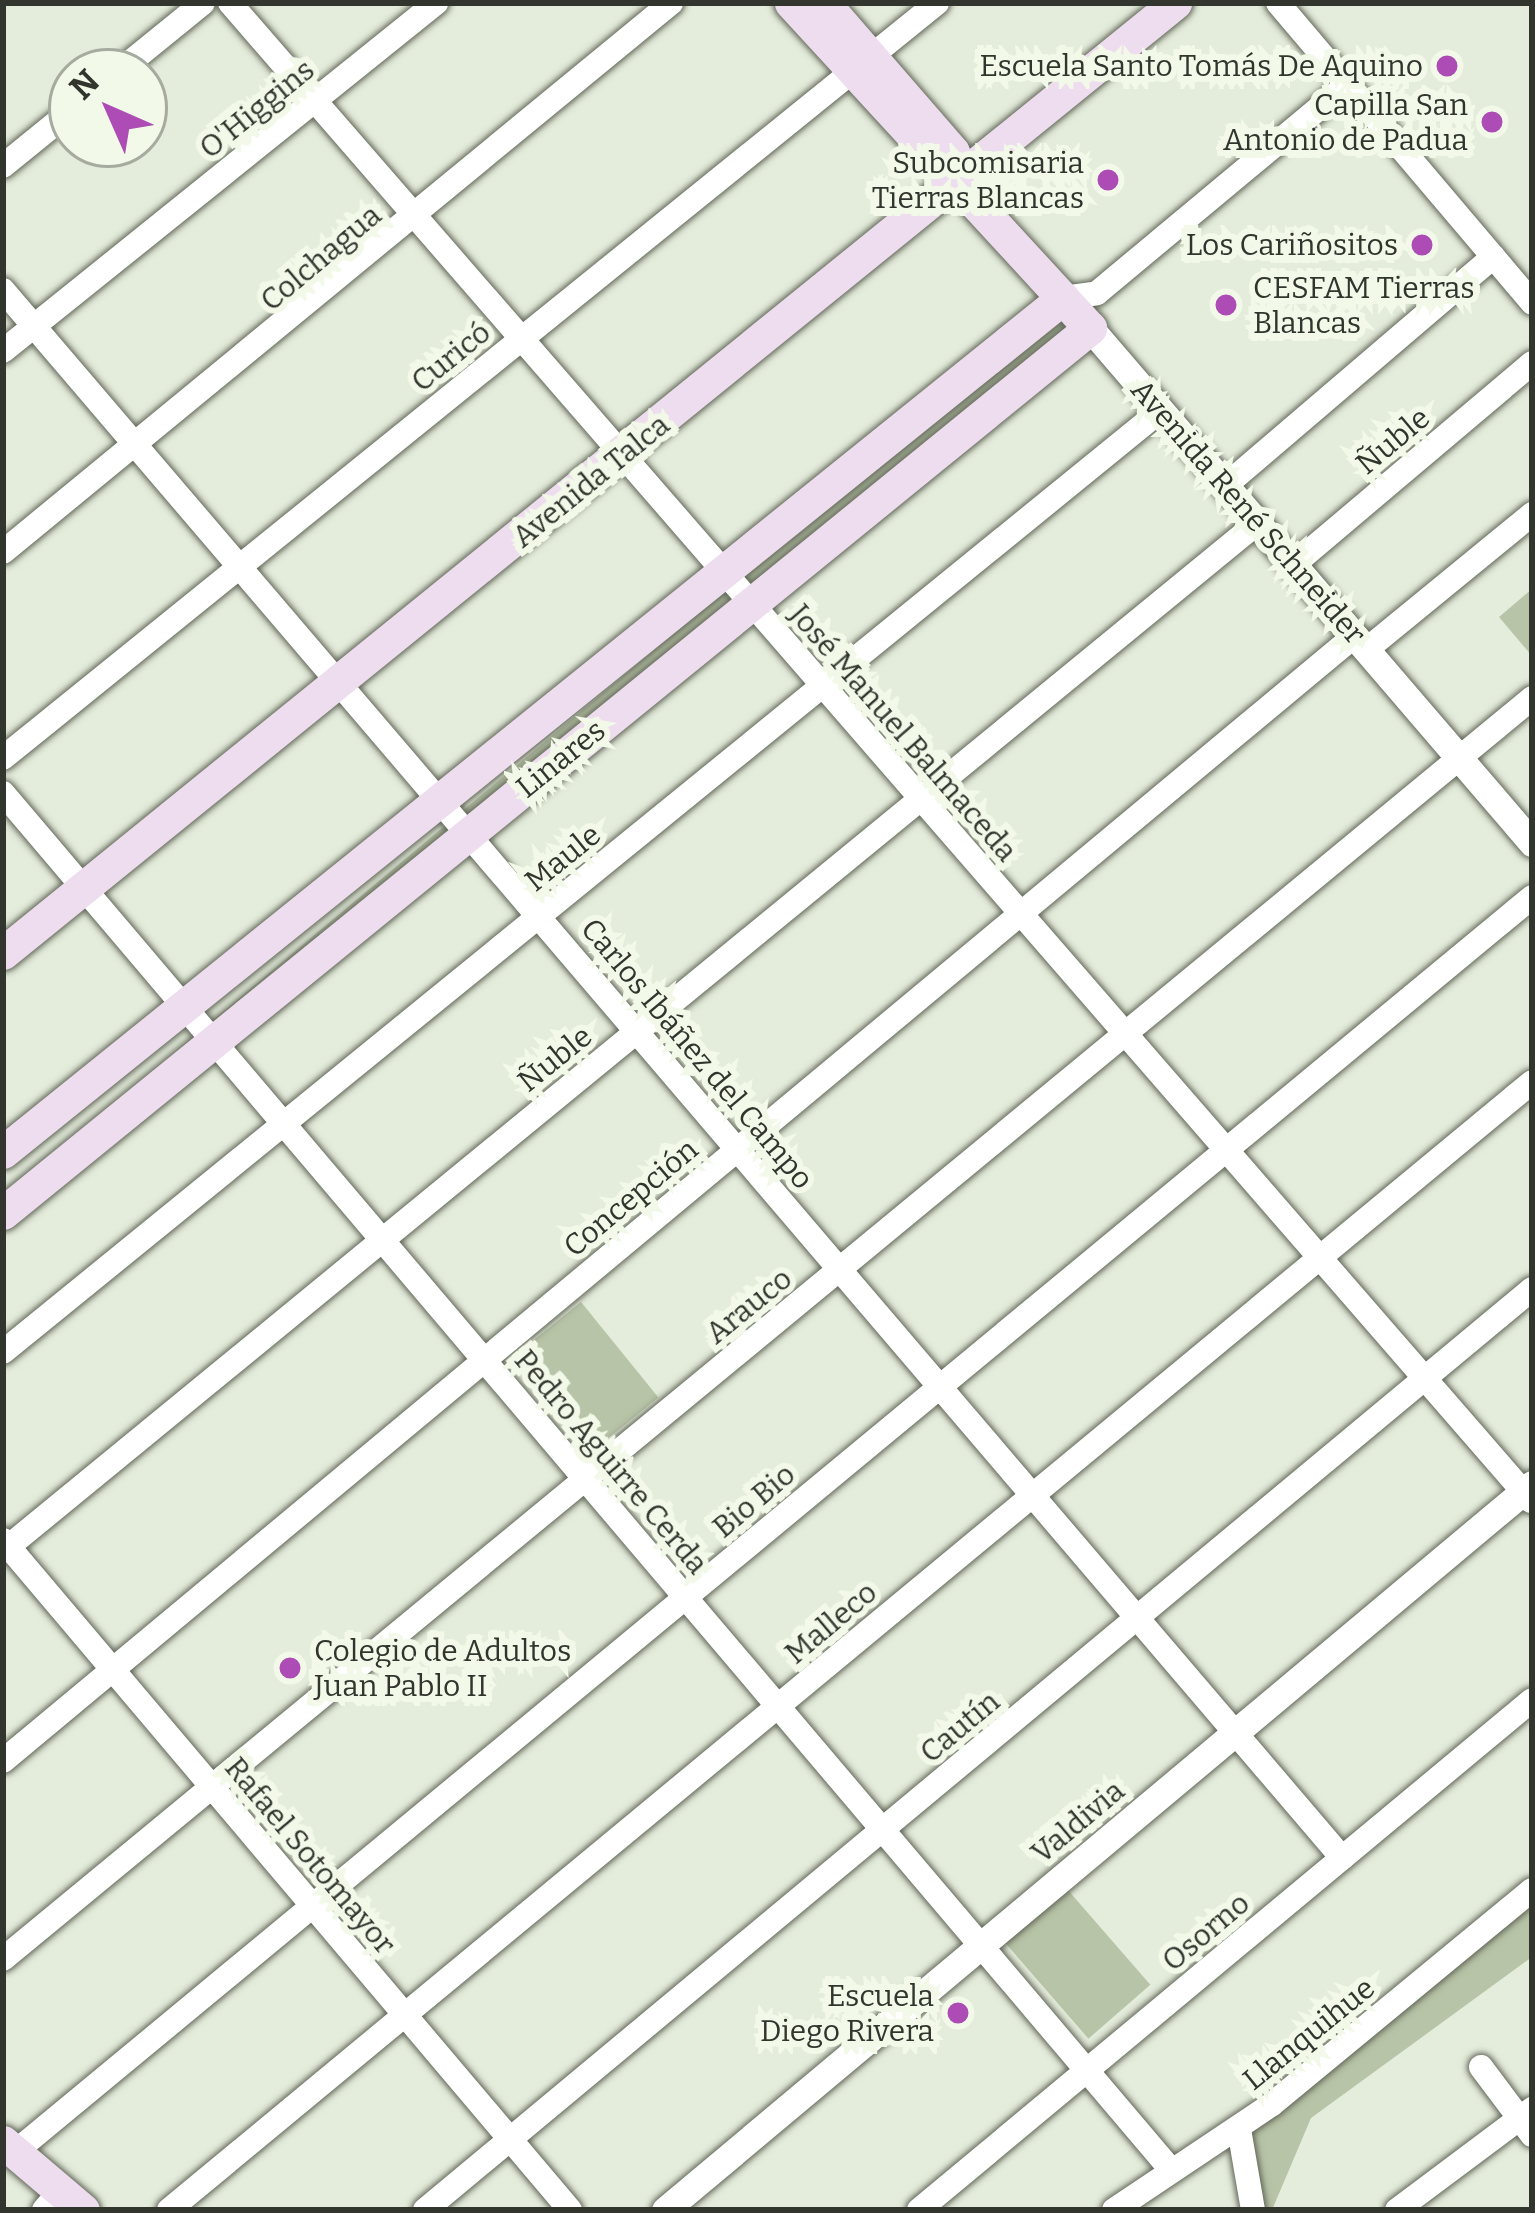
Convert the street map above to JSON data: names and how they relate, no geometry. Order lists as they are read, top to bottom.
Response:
{
  "streets": {
    "main road": ["Avenida Talca", "Avenida René Schneider", "Linares"],
    "street": [
      "O'Higgins",
      "Colchagua",
      "Curicó",
      "Ñuble",
      "José Manuel Balmaceda",
      "Maule",
      "Carlos Ibáñez del Campo",
      "Concepción",
      "Arauco",
      "Pedro Aguirre Cerda",
      "Bio Bio",
      "Malleco",
      "Cautín",
      "Valdivia",
      "Rafael Sotomayor",
      "Osorno",
      "Llanquihue"
    ]
  },
  "crossings": [
    ["O'Higgins", "José Manuel Balmaceda"],
    ["O'Higgins", "Carlos Ibáñez del Campo"],
    ["Colchagua", "José Manuel Balmaceda"],
    ["Colchagua", "Carlos Ibáñez del Campo"],
    ["Curicó", "Avenida René Schneider"],
    ["Curicó", "José Manuel Balmaceda"],
    ["Curicó", "Carlos Ibáñez del Campo"],
    ["Ñuble", "Avenida René Schneider"],
    ["Ñuble", "José Manuel Balmaceda"],
    ["Ñuble", "Carlos Ibáñez del Campo"],
    ["Ñuble", "Pedro Aguirre Cerda"],
    ["Ñuble", "Rafael Sotomayor"],
    ["Avenida Talca", "Avenida René Schneider"],
    ["Avenida Talca", "José Manuel Balmaceda"],
    ["Avenida Talca", "Carlos Ibáñez del Campo"],
    ["Avenida Talca", "Pedro Aguirre Cerda"],
    ["Avenida René Schneider", "Linares"],
    ["Avenida René Schneider", "Maule"],
    ["Avenida René Schneider", "Concepción"],
    ["Avenida René Schneider", "Arauco"],
    ["José Manuel Balmaceda", "Linares"],
    ["José Manuel Balmaceda", "Maule"],
    ["José Manuel Balmaceda", "Concepción"],
    ["José Manuel Balmaceda", "Arauco"],
    ["José Manuel Balmaceda", "Bio Bio"],
    ["José Manuel Balmaceda", "Malleco"],
    ["José Manuel Balmaceda", "Cautín"],
    ["José Manuel Balmaceda", "Valdivia"],
    ["Linares", "Carlos Ibáñez del Campo"],
    ["Linares", "Pedro Aguirre Cerda"],
    ["Maule", "Carlos Ibáñez del Campo"],
    ["Maule", "Pedro Aguirre Cerda"],
    ["Carlos Ibáñez del Campo", "Concepción"],
    ["Carlos Ibáñez del Campo", "Arauco"],
    ["Carlos Ibáñez del Campo", "Bio Bio"],
    ["Carlos Ibáñez del Campo", "Malleco"],
    ["Carlos Ibáñez del Campo", "Cautín"],
    ["Carlos Ibáñez del Campo", "Valdivia"],
    ["Carlos Ibáñez del Campo", "Osorno"],
    ["Concepción", "Pedro Aguirre Cerda"],
    ["Concepción", "Rafael Sotomayor"],
    ["Arauco", "Pedro Aguirre Cerda"],
    ["Arauco", "Rafael Sotomayor"],
    ["Pedro Aguirre Cerda", "Bio Bio"],
    ["Pedro Aguirre Cerda", "Malleco"],
    ["Pedro Aguirre Cerda", "Cautín"],
    ["Pedro Aguirre Cerda", "Valdivia"],
    ["Pedro Aguirre Cerda", "Osorno"],
    ["Pedro Aguirre Cerda", "Llanquihue"],
    ["Bio Bio", "Rafael Sotomayor"],
    ["Malleco", "Rafael Sotomayor"],
    ["Cautín", "Rafael Sotomayor"]
  ],
  "places": [
    "Escuela Santo Tomás De Aquino",
    "Capilla San Antonio de Padua",
    "Subcomisaria Tierras Blancas",
    "Los Cariñositos",
    "CESFAM Tierras Blancas",
    "Colegio de Adultos Juan Pablo II",
    "Escuela Diego Rivera"
  ],
  "north": "top left"
}
